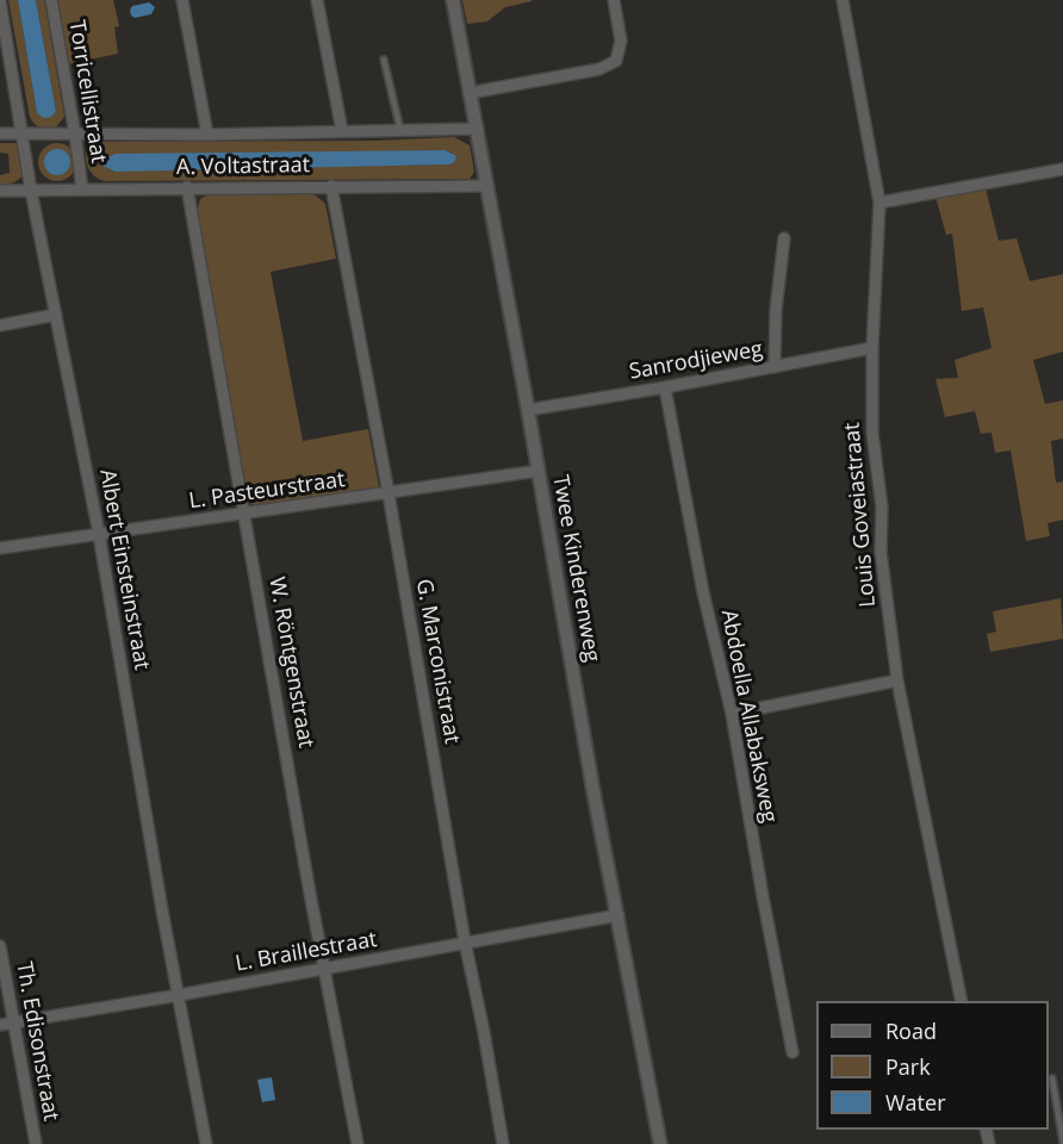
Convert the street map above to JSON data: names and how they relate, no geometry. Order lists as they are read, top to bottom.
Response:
{
  "streets": {
    "street": [
      "Torricellistraat",
      "A. Voltastraat",
      "Sanrodjieweg",
      "L. Pasteurstraat",
      "Louis Goveiastraat",
      "Twee Kinderenweg",
      "Albert Einsteinstraat",
      "G. Marconistraat",
      "W. Röntgenstraat",
      "Abdoella Allabaksweg",
      "L. Braillestraat",
      "Th. Edisonstraat"
    ]
  },
  "crossings": [
    ["Torricellistraat", "A. Voltastraat"],
    ["A. Voltastraat", "Twee Kinderenweg"],
    ["A. Voltastraat", "Albert Einsteinstraat"],
    ["A. Voltastraat", "G. Marconistraat"],
    ["A. Voltastraat", "W. Röntgenstraat"],
    ["Sanrodjieweg", "Louis Goveiastraat"],
    ["Sanrodjieweg", "Twee Kinderenweg"],
    ["Sanrodjieweg", "Abdoella Allabaksweg"],
    ["L. Pasteurstraat", "Twee Kinderenweg"],
    ["L. Pasteurstraat", "Albert Einsteinstraat"],
    ["L. Pasteurstraat", "G. Marconistraat"],
    ["L. Pasteurstraat", "W. Röntgenstraat"],
    ["Twee Kinderenweg", "L. Braillestraat"],
    ["Albert Einsteinstraat", "L. Braillestraat"],
    ["G. Marconistraat", "L. Braillestraat"],
    ["W. Röntgenstraat", "L. Braillestraat"],
    ["L. Braillestraat", "Th. Edisonstraat"]
  ],
  "legend": ["Road", "Park", "Water"]
}
